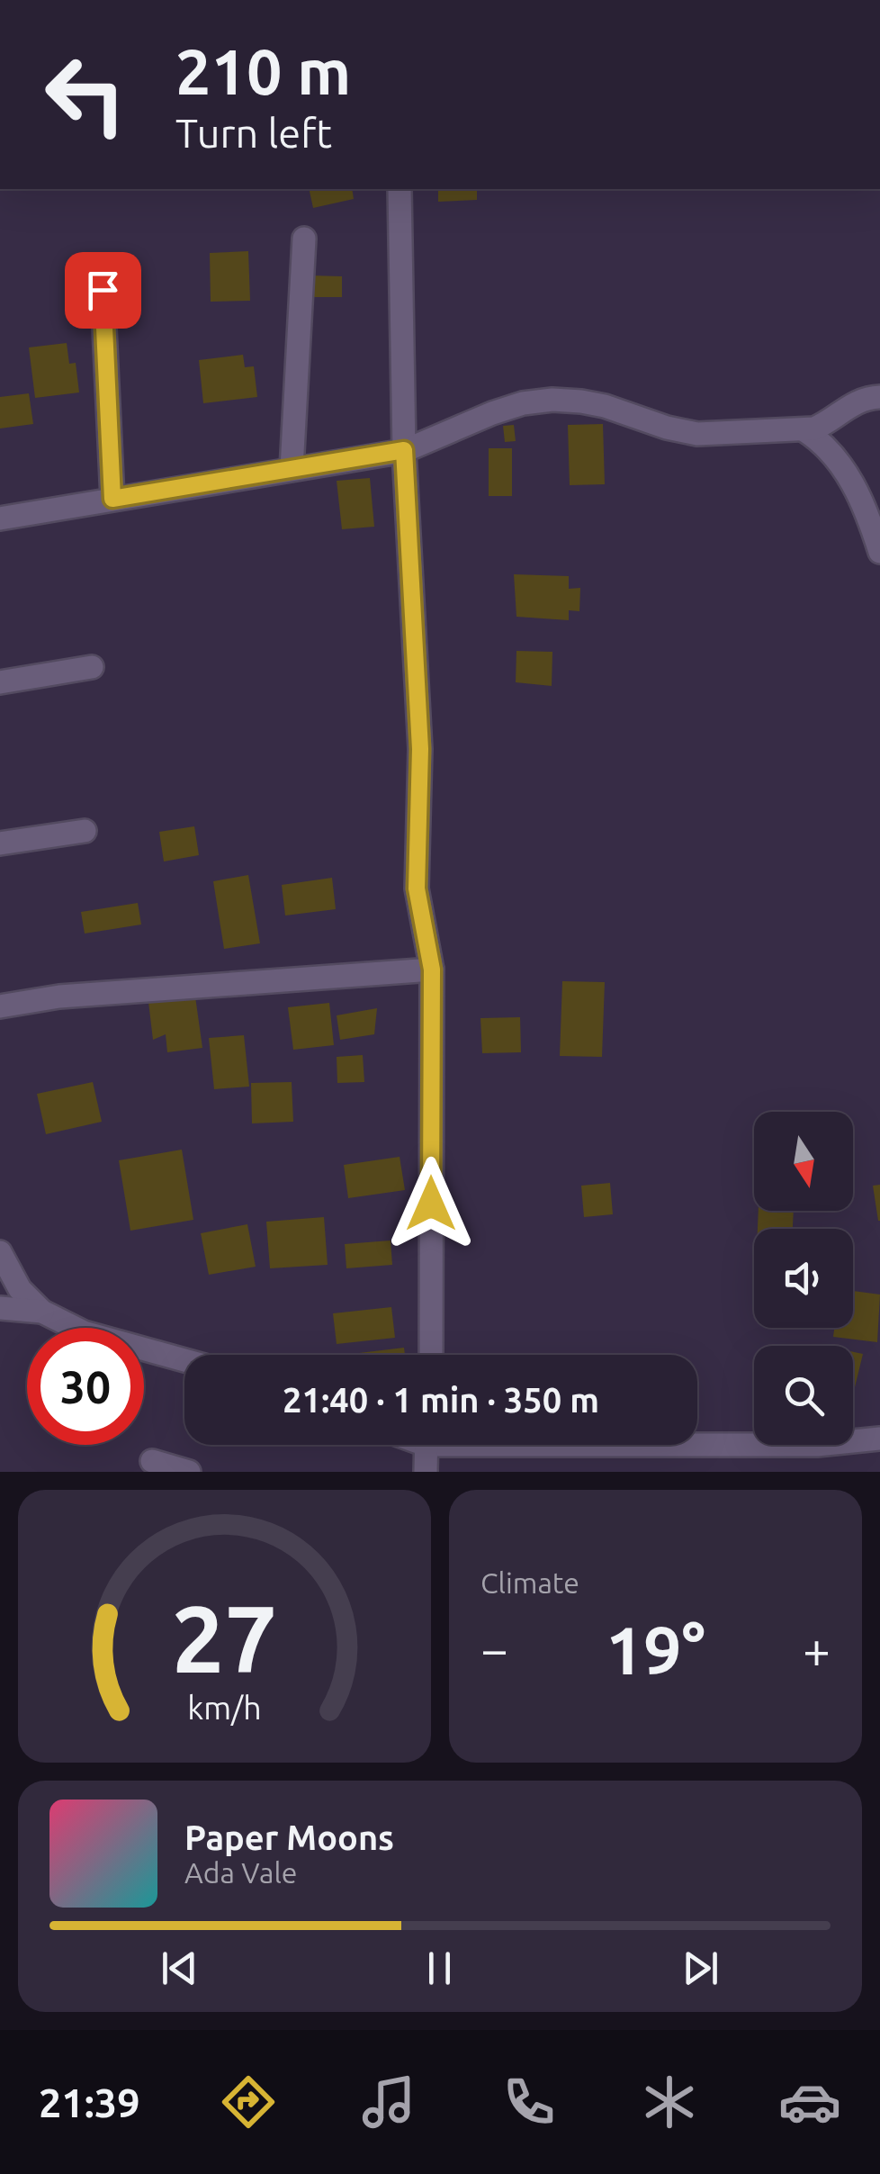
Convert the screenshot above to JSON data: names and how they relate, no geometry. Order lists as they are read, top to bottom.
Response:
{
  "north": "bottom",
  "page": {
    "turn": ["210 m", "Turn left"],
    "limit": "30",
    "trip": "21:40 · 1 min · 350 m",
    "tile": "Climate",
    "heat": ["−", "19°", "+"],
    "song": ["Paper Moons", "Ada Vale"],
    "tabs": "21:39",
    "gauge": ["27", "km/h"]
  }
}
